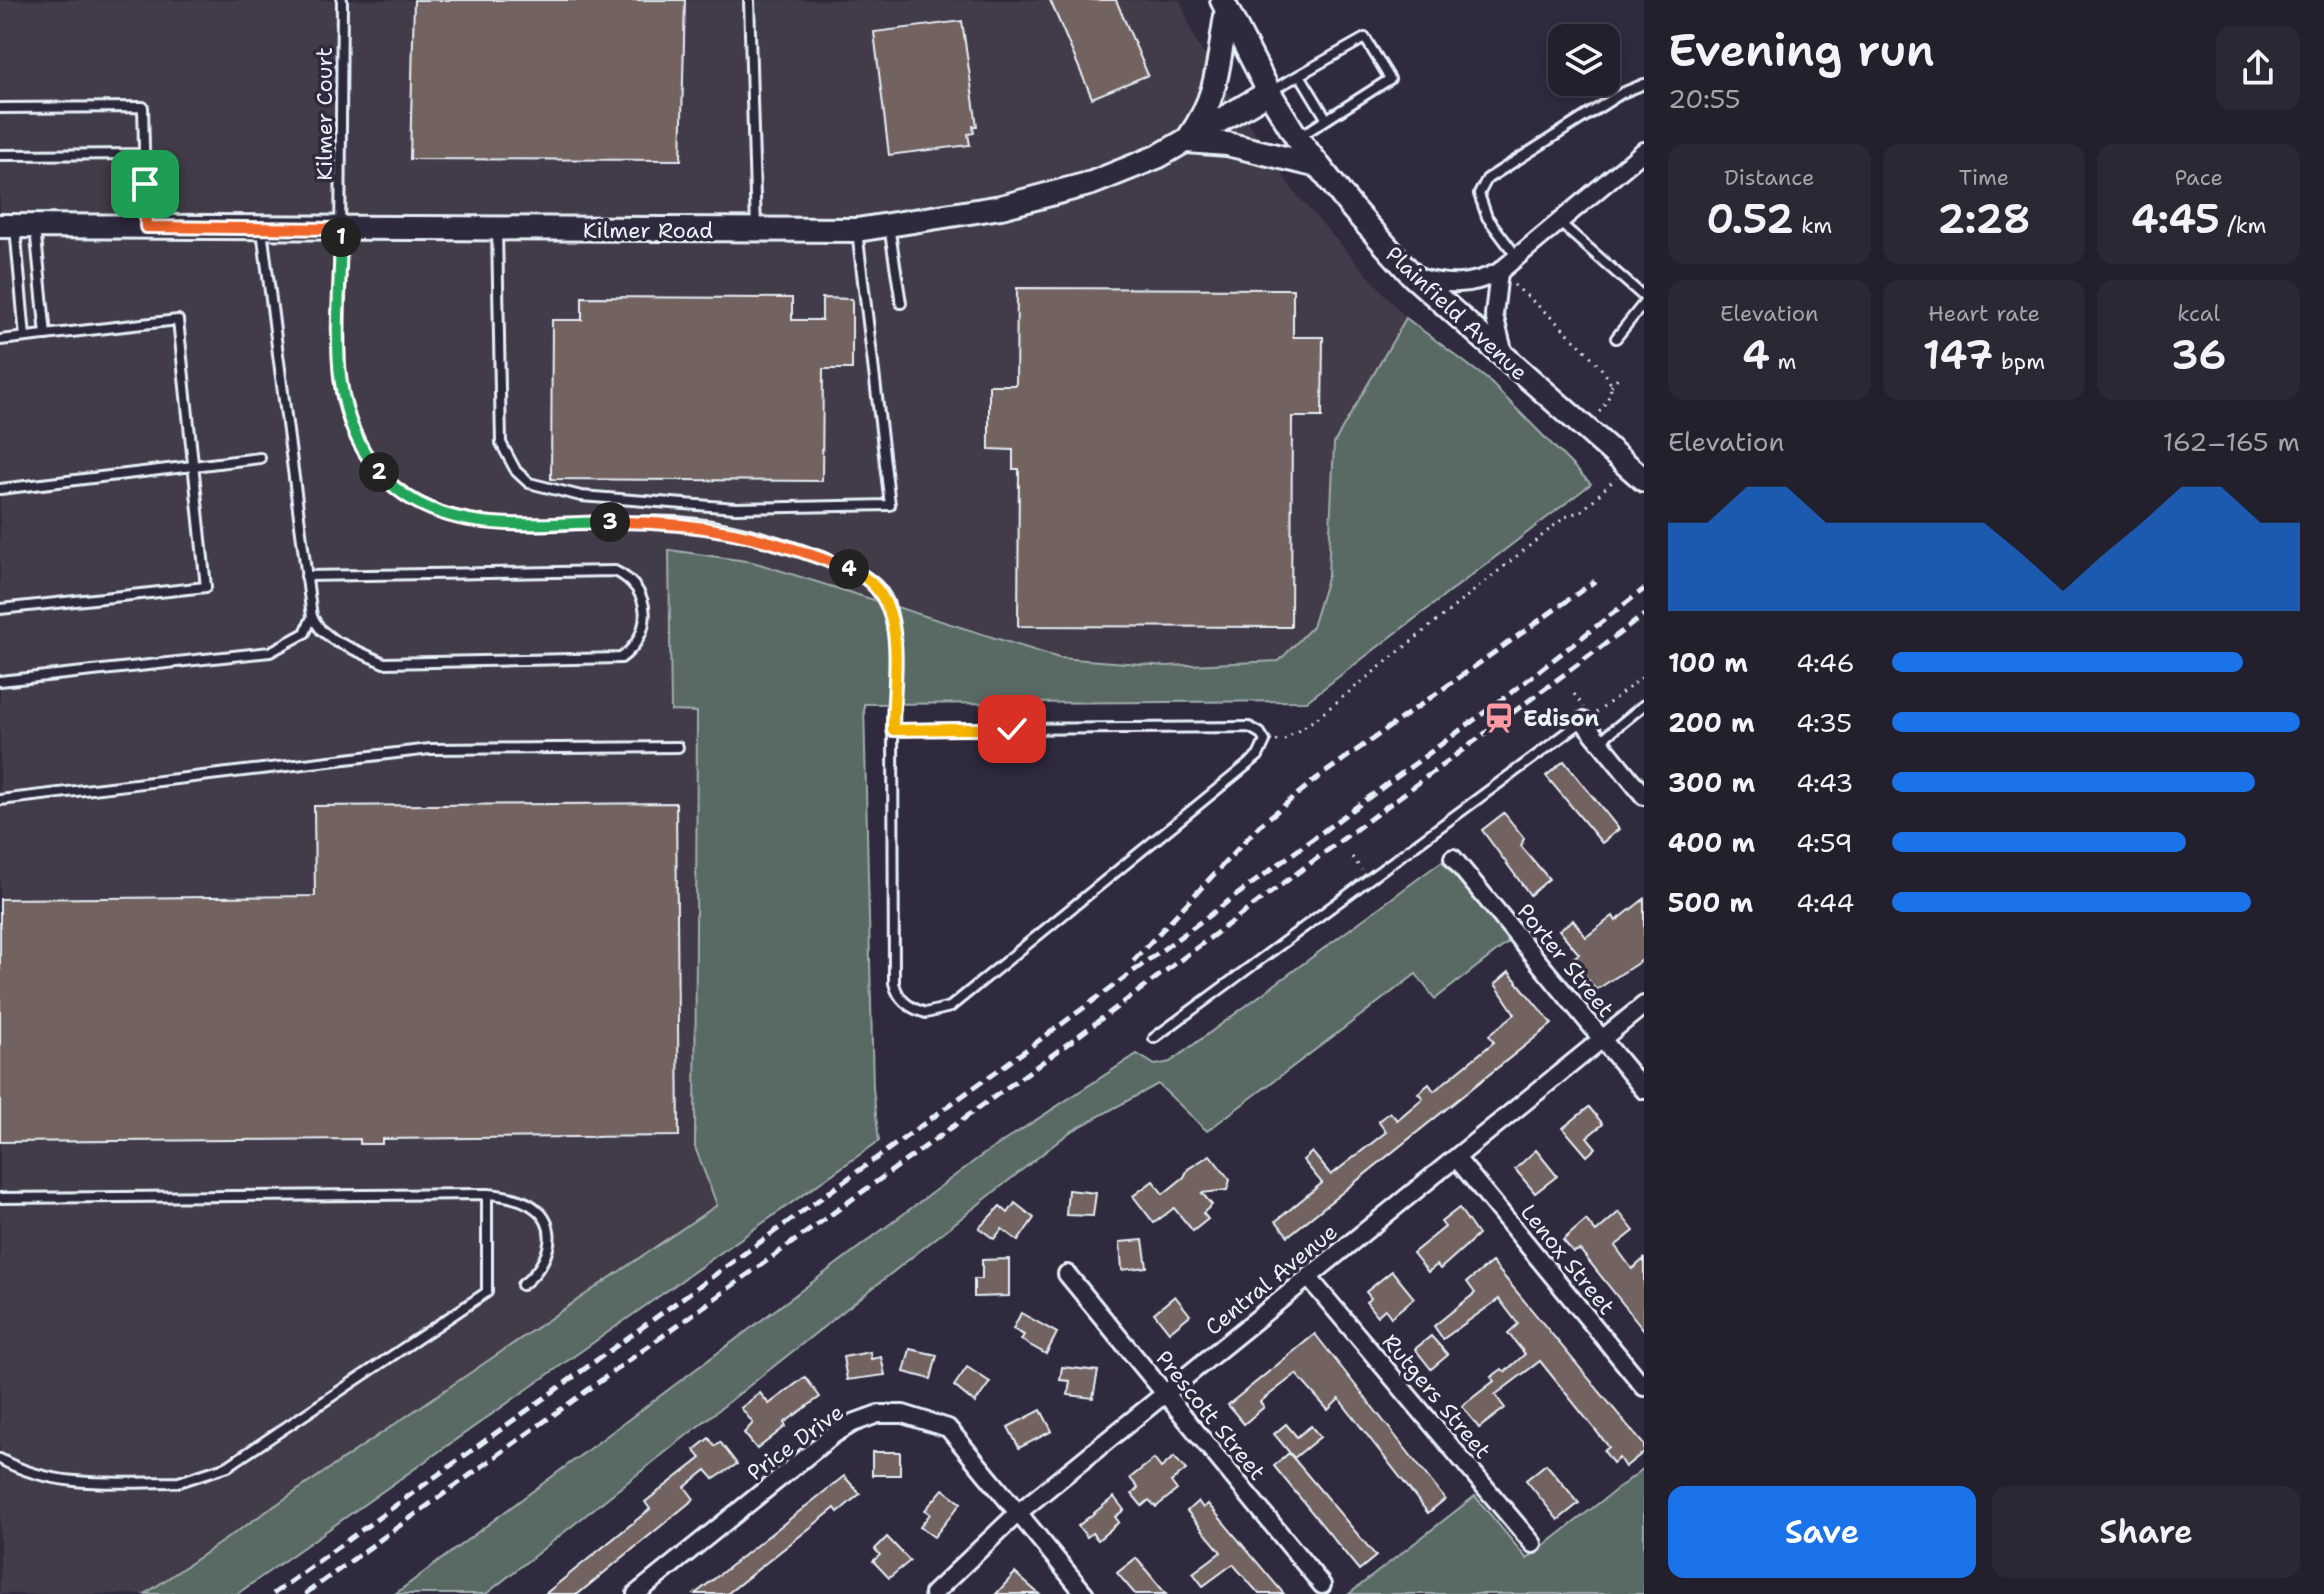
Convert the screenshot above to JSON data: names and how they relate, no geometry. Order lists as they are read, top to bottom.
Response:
{
  "streets": {
    "street": [
      "Kilmer Road",
      "Plainfield Avenue",
      "Porter Street",
      "Lenox Street",
      "Central Avenue",
      "Rutgers Street",
      "Prescott Street",
      "Price Drive"
    ],
    "lane": ["Kilmer Court"]
  },
  "crossings": [
    ["Kilmer Court", "Kilmer Road"],
    ["Kilmer Road", "Plainfield Avenue"],
    ["Porter Street", "Central Avenue"],
    ["Lenox Street", "Central Avenue"],
    ["Central Avenue", "Rutgers Street"],
    ["Central Avenue", "Prescott Street"],
    ["Central Avenue", "Price Drive"]
  ],
  "places": {
    "station": ["Edison"]
  },
  "page": {
    "heading": ["Evening run", "20:55"],
    "stats": [
      ["Distance", "0.52 km"],
      ["Time", "2:28"],
      ["Pace", "4:45 /km"],
      ["Elevation", "4 m"],
      ["Heart rate", "147 bpm"],
      ["kcal", "36"]
    ],
    "pins": [
      "1",
      "2",
      "3",
      "4"
    ],
    "chart": ["Elevation", "162–165 m"],
    "list": [
      {
        "name": "100 m",
        "note": "4:46"
      },
      {
        "name": "200 m",
        "note": "4:35"
      },
      {
        "name": "300 m",
        "note": "4:43"
      },
      {
        "name": "400 m",
        "note": "4:59"
      },
      {
        "name": "500 m",
        "note": "4:44"
      }
    ],
    "buttons": ["Save", "Share"]
  }
}
